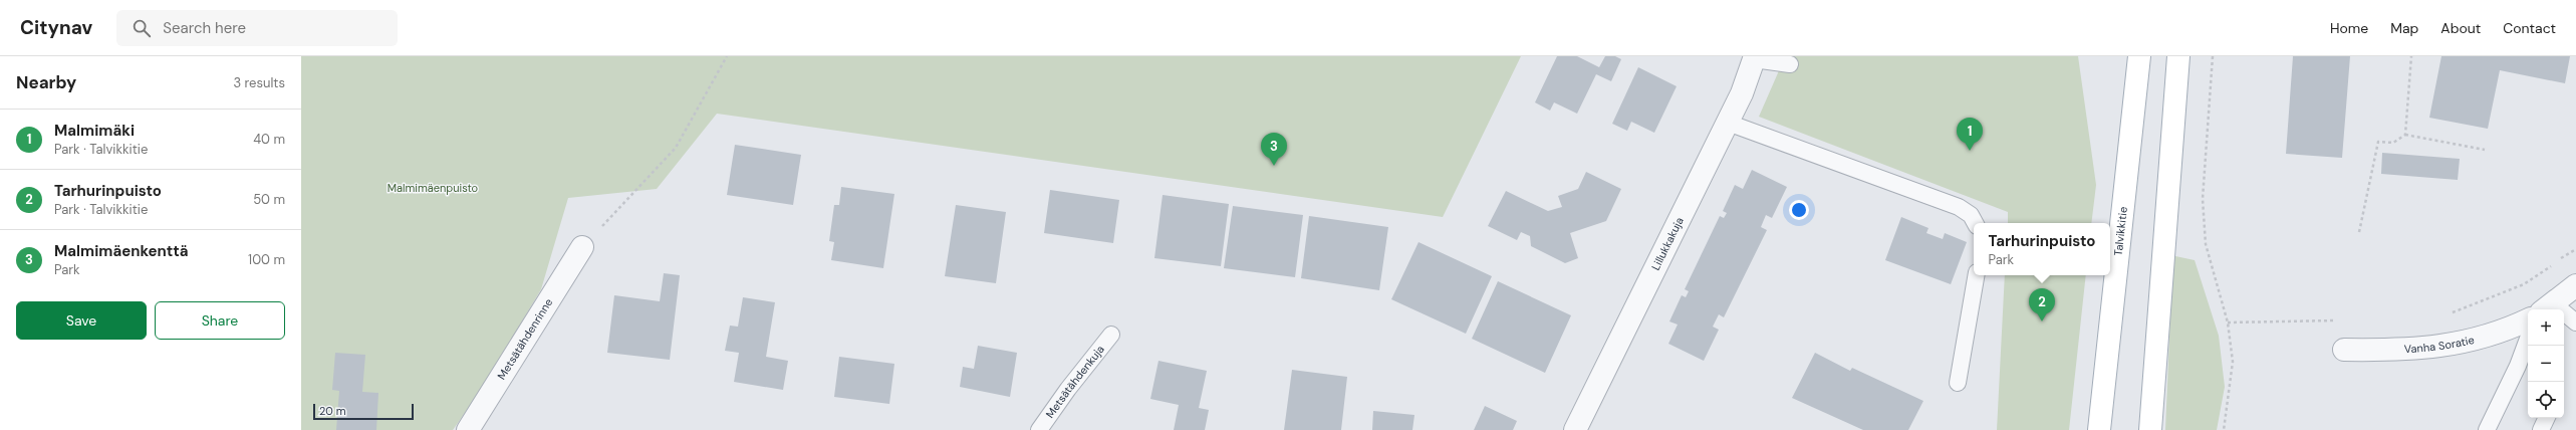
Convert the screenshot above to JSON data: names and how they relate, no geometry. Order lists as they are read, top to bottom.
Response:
{
  "streets": {
    "main road": ["Talvikkitie"],
    "street": ["Lillukkakuja", "Metsätähdenrinne", "Vanha Soratie"],
    "lane": ["Metsätähdenkuja"]
  },
  "parks": ["Malmimäenpuisto"],
  "scale_bar": "20 m",
  "page": {
    "header": "Citynav",
    "search": "Search here",
    "nav": [
      "Home",
      "Map",
      "About",
      "Contact"
    ],
    "heading": ["Nearby", "3 results"],
    "list": [
      {
        "mark": "1",
        "name": "Malmimäki",
        "note": "Park · Talvikkitie",
        "value": "40 m"
      },
      {
        "mark": "2",
        "name": "Tarhurinpuisto",
        "note": "Park · Talvikkitie",
        "value": "50 m"
      },
      {
        "mark": "3",
        "name": "Malmimäenkenttä",
        "note": "Park",
        "value": "100 m"
      }
    ],
    "pins": ["1", "3", "2"],
    "popup": ["Tarhurinpuisto", "Park"],
    "buttons": ["Save", "Share"],
    "map_buttons": ["+", "−"],
    "scale": "20 m"
  }
}
